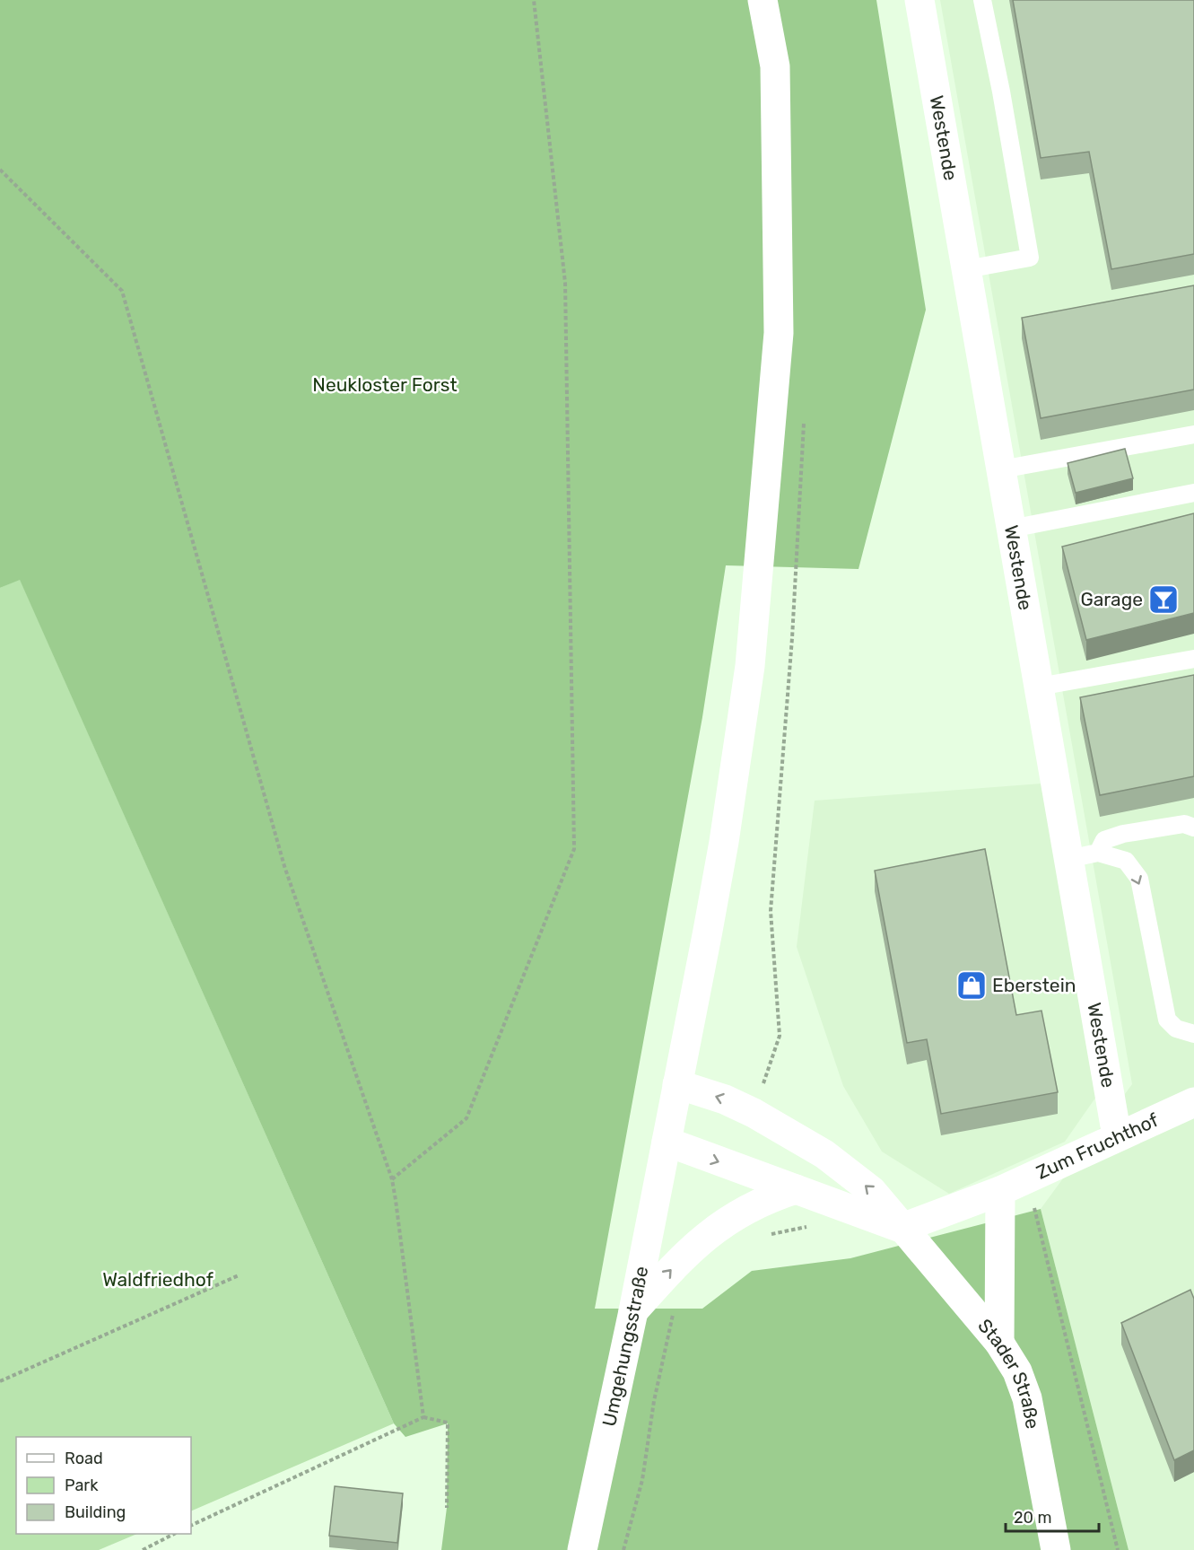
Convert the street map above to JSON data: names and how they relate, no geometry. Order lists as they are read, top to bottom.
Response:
{
  "streets": {
    "street": [
      "Westende",
      "Zum Fruchthof",
      "Umgehungsstraße",
      "Stader Straße"
    ]
  },
  "crossings": [
    ["Westende", "Zum Fruchthof"],
    ["Zum Fruchthof", "Stader Straße"],
    ["Umgehungsstraße", "Stader Straße"]
  ],
  "parks": ["Neukloster Forst", "Waldfriedhof"],
  "places": {
    "bar": ["Garage"],
    "shop": ["Eberstein"]
  },
  "legend": ["Road", "Park", "Building"],
  "scale_bar": "20 m"
}
